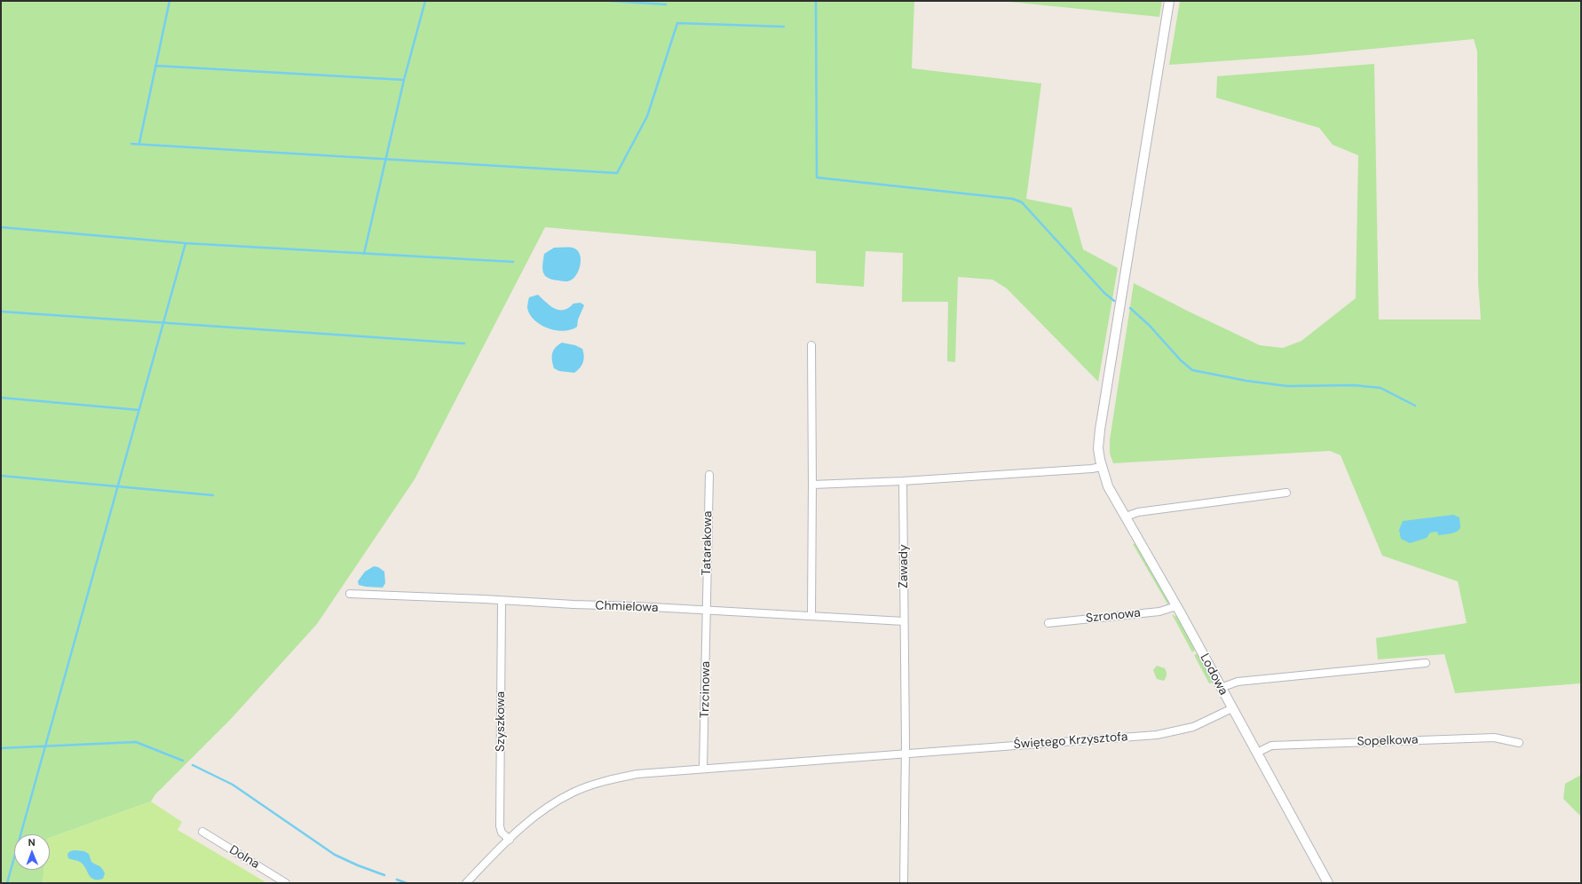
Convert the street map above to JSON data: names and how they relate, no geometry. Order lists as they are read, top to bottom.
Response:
{
  "streets": {
    "street": [
      "Tatarakowa",
      "Zawady",
      "Chmielowa",
      "Szronowa",
      "Lodowa",
      "Trzcinowa",
      "Szyszkowa",
      "Świętego Krzysztofa",
      "Sopelkowa",
      "Dolna"
    ]
  },
  "crossings": [
    ["Tatarakowa", "Chmielowa"],
    ["Tatarakowa", "Trzcinowa"],
    ["Zawady", "Chmielowa"],
    ["Zawady", "Świętego Krzysztofa"],
    ["Chmielowa", "Trzcinowa"],
    ["Chmielowa", "Szyszkowa"],
    ["Szronowa", "Lodowa"],
    ["Lodowa", "Świętego Krzysztofa"],
    ["Lodowa", "Sopelkowa"],
    ["Trzcinowa", "Świętego Krzysztofa"],
    ["Szyszkowa", "Świętego Krzysztofa"]
  ],
  "north": "top"
}
